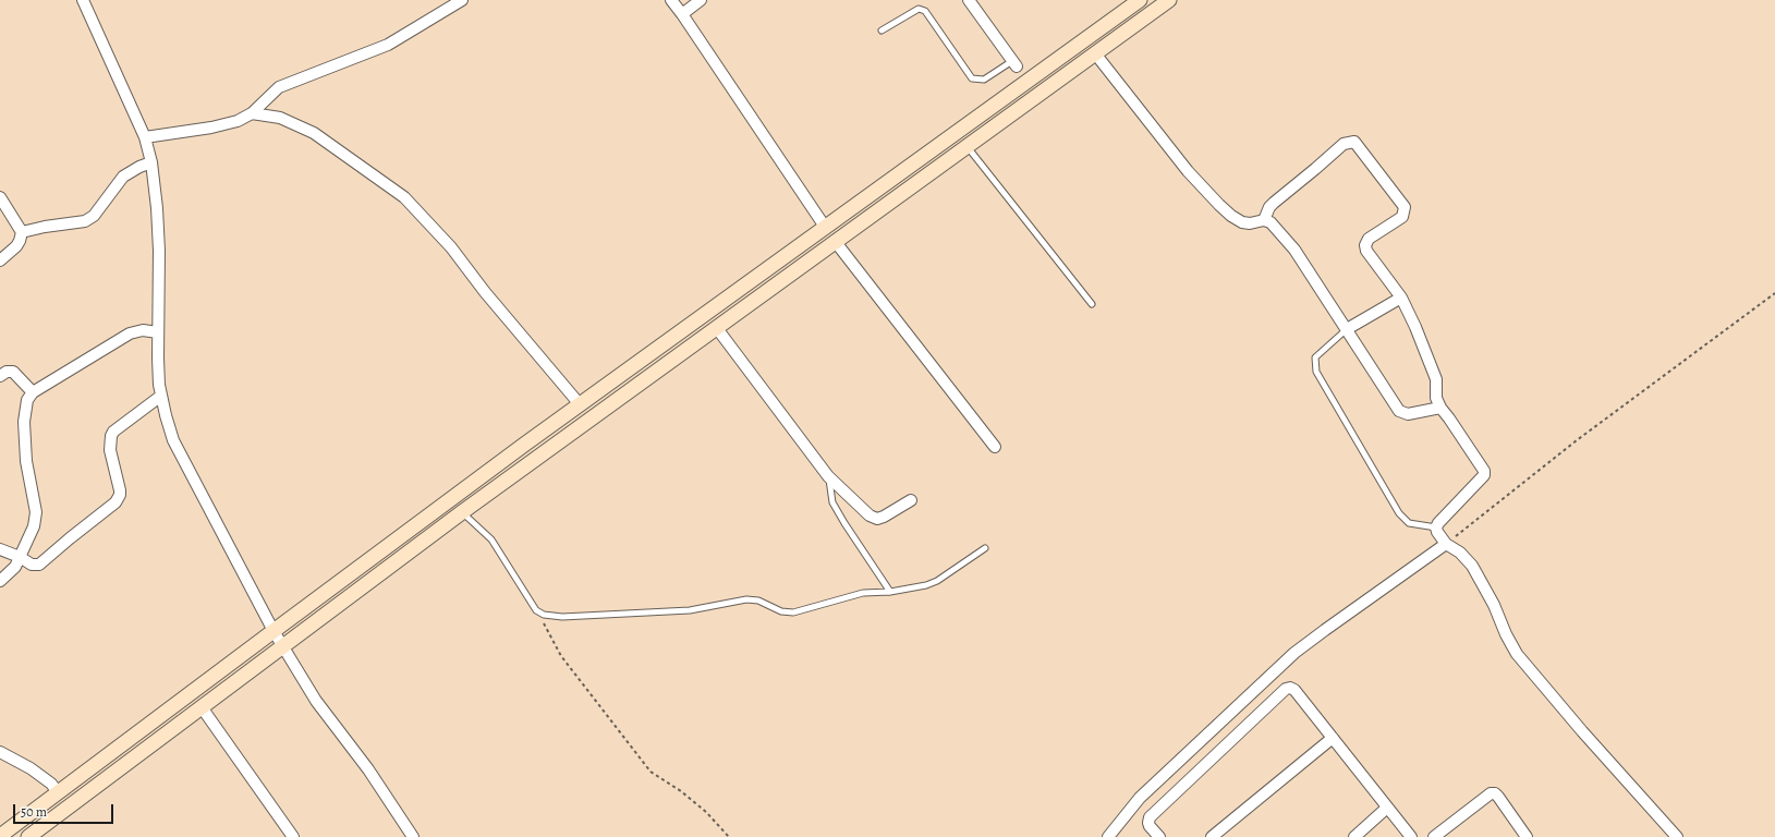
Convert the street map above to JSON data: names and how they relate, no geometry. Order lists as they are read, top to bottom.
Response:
{
  "scale_bar": "50 m"
}
